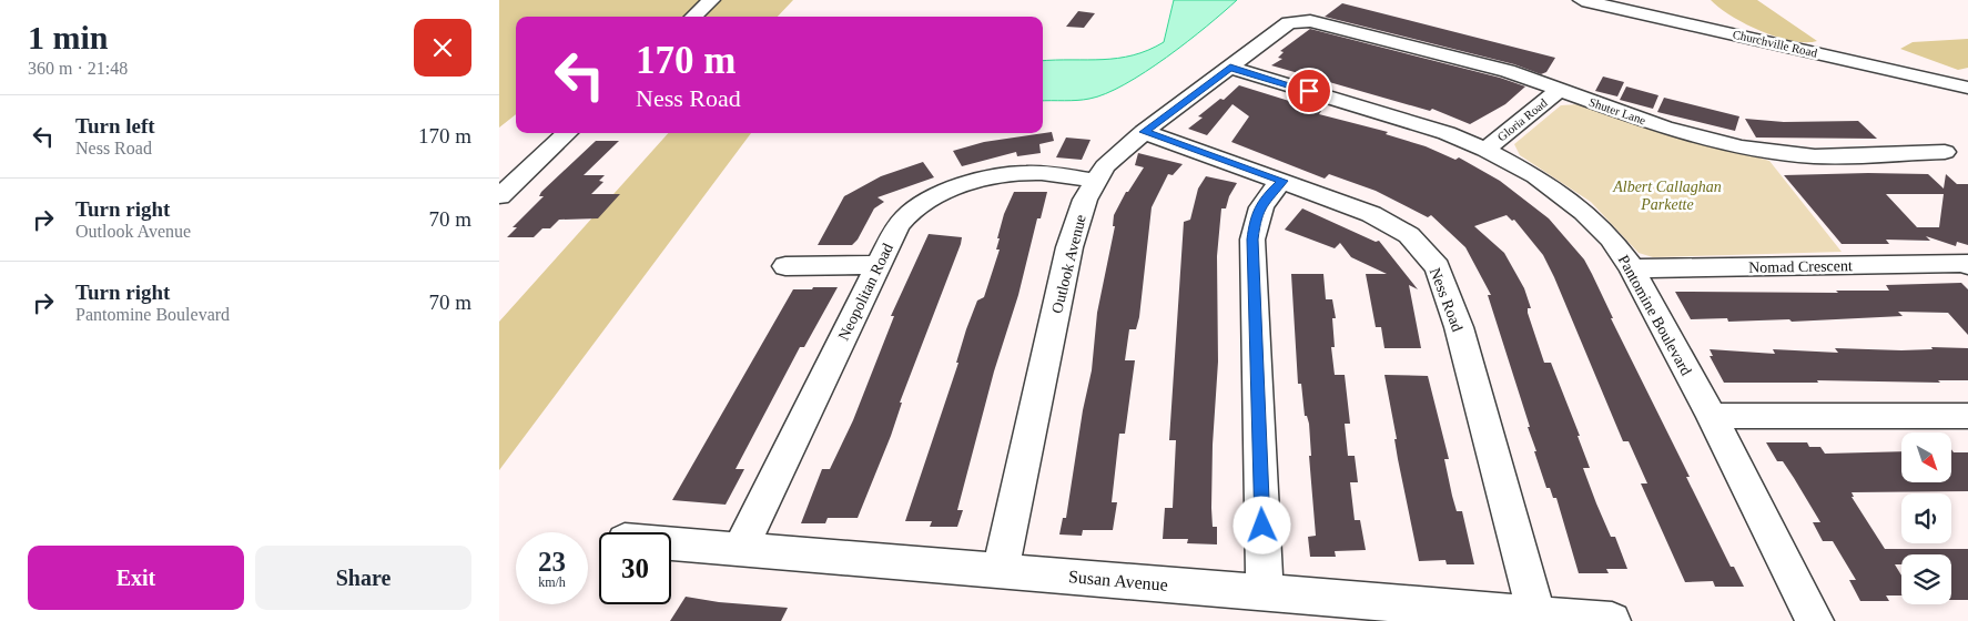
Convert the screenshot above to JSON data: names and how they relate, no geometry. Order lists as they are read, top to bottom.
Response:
{
  "streets": {
    "street": [
      "Churchville Road",
      "Shuter Lane",
      "Gloria Road",
      "Outlook Avenue",
      "Nomad Crescent",
      "Neopolitan Road",
      "Ness Road",
      "Pantomine Boulevard",
      "Susan Avenue"
    ]
  },
  "crossings": [
    ["Shuter Lane", "Gloria Road"],
    ["Shuter Lane", "Outlook Avenue"],
    ["Gloria Road", "Pantomine Boulevard"],
    ["Outlook Avenue", "Neopolitan Road"],
    ["Outlook Avenue", "Ness Road"],
    ["Outlook Avenue", "Pantomine Boulevard"],
    ["Outlook Avenue", "Susan Avenue"],
    ["Nomad Crescent", "Pantomine Boulevard"],
    ["Neopolitan Road", "Susan Avenue"],
    ["Ness Road", "Susan Avenue"]
  ],
  "parks": ["Albert Callaghan Parkette"],
  "north": "bottom right",
  "page": {
    "heading": ["1 min", "360 m · 21:48"],
    "turn": ["170 m", "Ness Road"],
    "list": [
      {
        "name": "Turn left",
        "note": "Ness Road",
        "value": "170 m"
      },
      {
        "name": "Turn right",
        "note": "Outlook Avenue",
        "value": "70 m"
      },
      {
        "name": "Turn right",
        "note": "Pantomine Boulevard",
        "value": "70 m"
      }
    ],
    "speed": "23 km/h",
    "limit": "30",
    "buttons": ["Exit", "Share"]
  }
}
